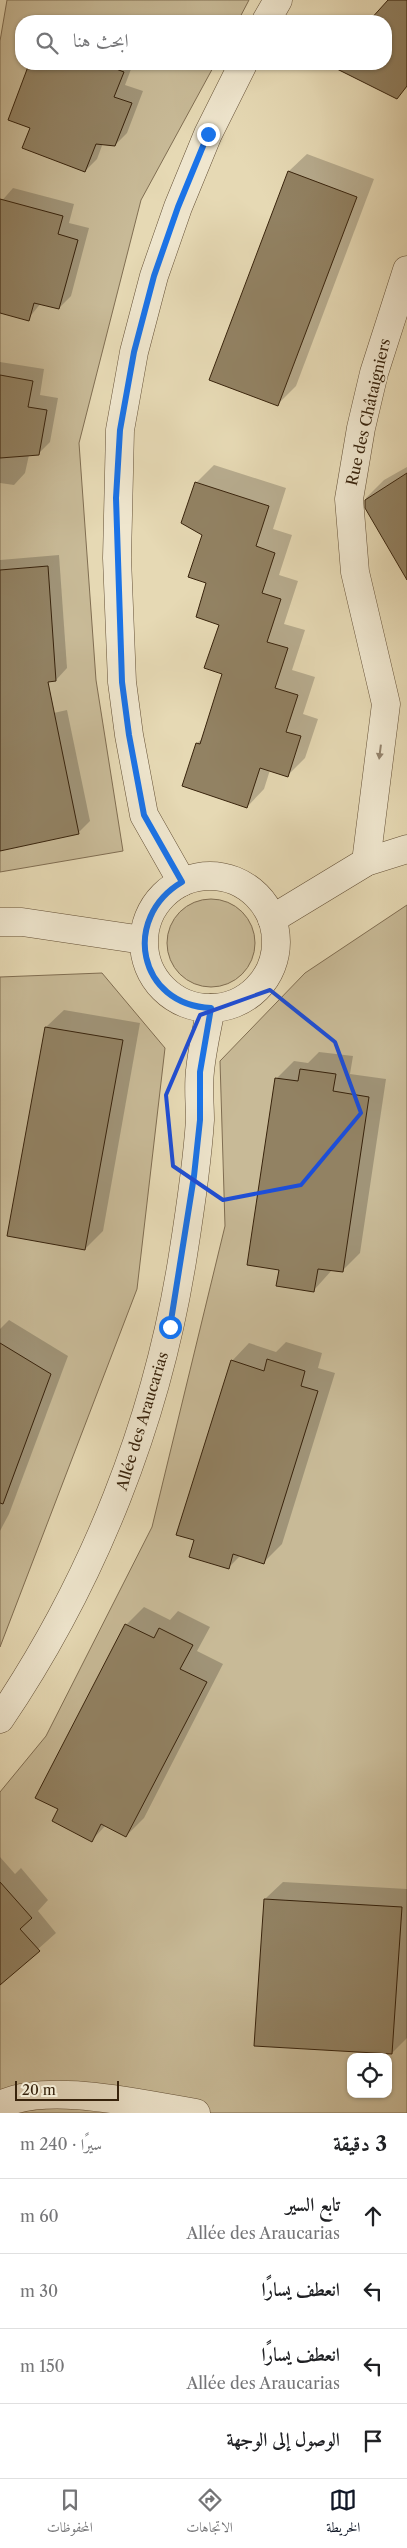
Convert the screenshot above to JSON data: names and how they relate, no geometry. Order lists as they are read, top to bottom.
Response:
{
  "streets": {
    "street": ["Rue des Châtaigniers", "Allée des Araucarias"]
  },
  "scale_bar": "20 m",
  "page": {
    "search": "ابحث هنا",
    "scale": "20 m",
    "heading": ["3 دقيقة", "سيرًا · 240 m"],
    "list": [
      ["تابع السير", "Allée des Araucarias", "60 m"],
      ["انعطف يسارًا", "30 m"],
      ["انعطف يسارًا", "Allée des Araucarias", "150 m"],
      "الوصول إلى الوجهة"
    ],
    "nav": ["الخريطة", "الاتجاهات", "المحفوظات"]
  }
}
